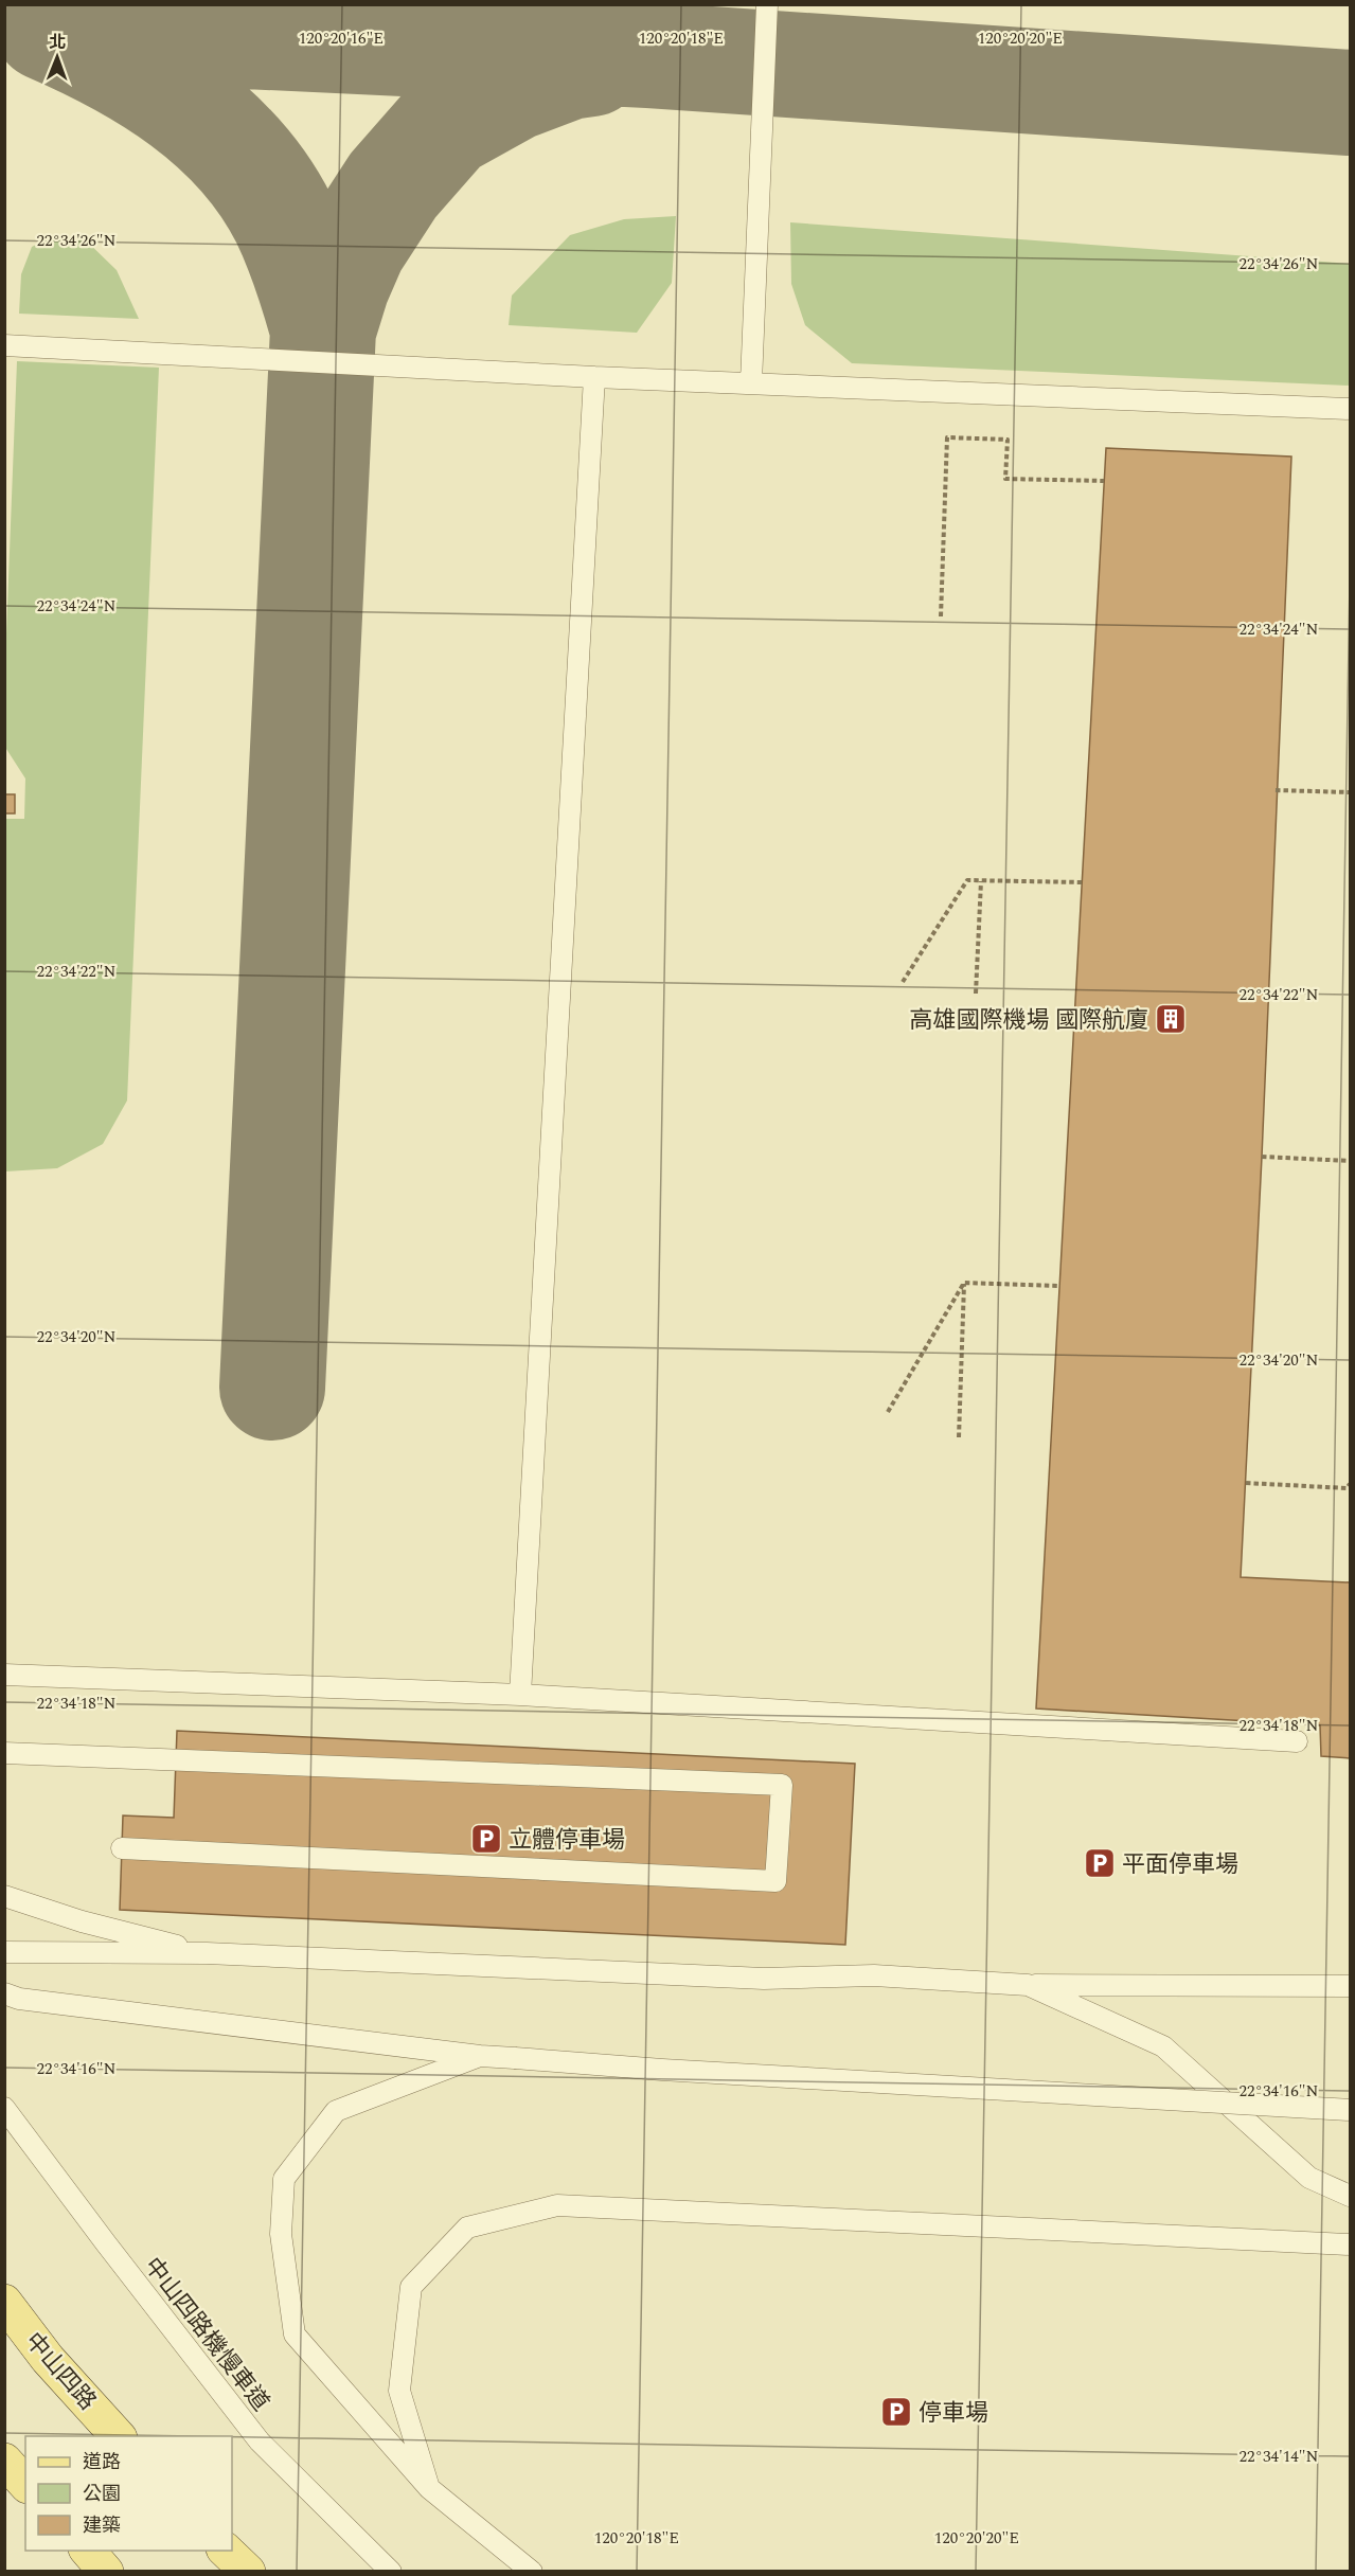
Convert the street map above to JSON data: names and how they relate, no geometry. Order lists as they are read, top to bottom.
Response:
{
  "streets": {
    "main road": ["中山四路"],
    "lane": ["中山四路機慢車道"]
  },
  "places": {
    "building": ["高雄國際機場 國際航廈"],
    "parking": ["立體停車場", "平面停車場", "停車場"]
  },
  "legend": ["道路", "公園", "建築"],
  "north": "top",
  "coordinates": [
    "120°20'16\"E",
    "120°20'18\"E",
    "120°20'20\"E",
    "22°34'26\"N",
    "22°34'24\"N",
    "22°34'22\"N",
    "22°34'20\"N",
    "22°34'18\"N",
    "22°34'16\"N",
    "22°34'14\"N"
  ]
}
